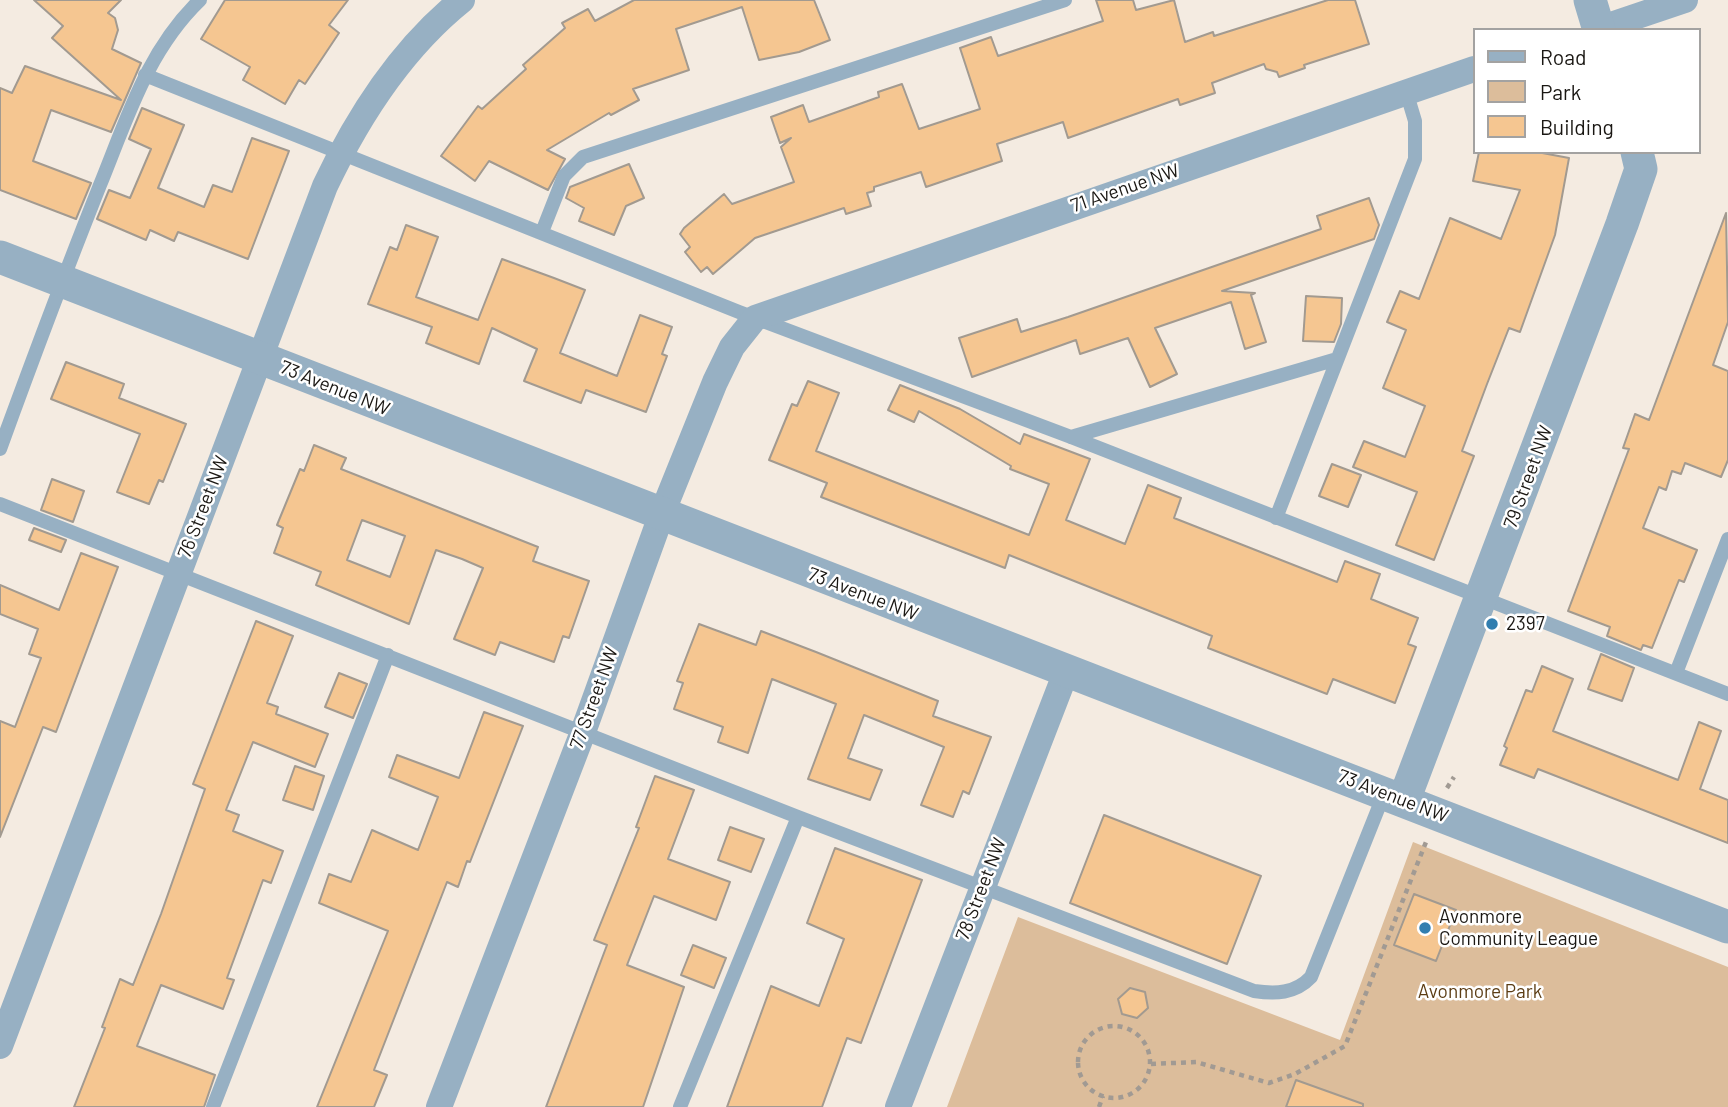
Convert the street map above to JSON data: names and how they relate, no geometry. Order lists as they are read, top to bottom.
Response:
{
  "streets": {
    "street": [
      "71 Avenue NW",
      "73 Avenue NW",
      "79 Street NW",
      "76 Street NW",
      "77 Street NW",
      "78 Street NW"
    ]
  },
  "crossings": [
    ["71 Avenue NW", "77 Street NW"],
    ["73 Avenue NW", "79 Street NW"],
    ["73 Avenue NW", "76 Street NW"],
    ["73 Avenue NW", "77 Street NW"],
    ["73 Avenue NW", "78 Street NW"]
  ],
  "parks": ["Avonmore Park"],
  "places": ["2397", "Avonmore Community League"],
  "legend": ["Road", "Park", "Building"]
}
